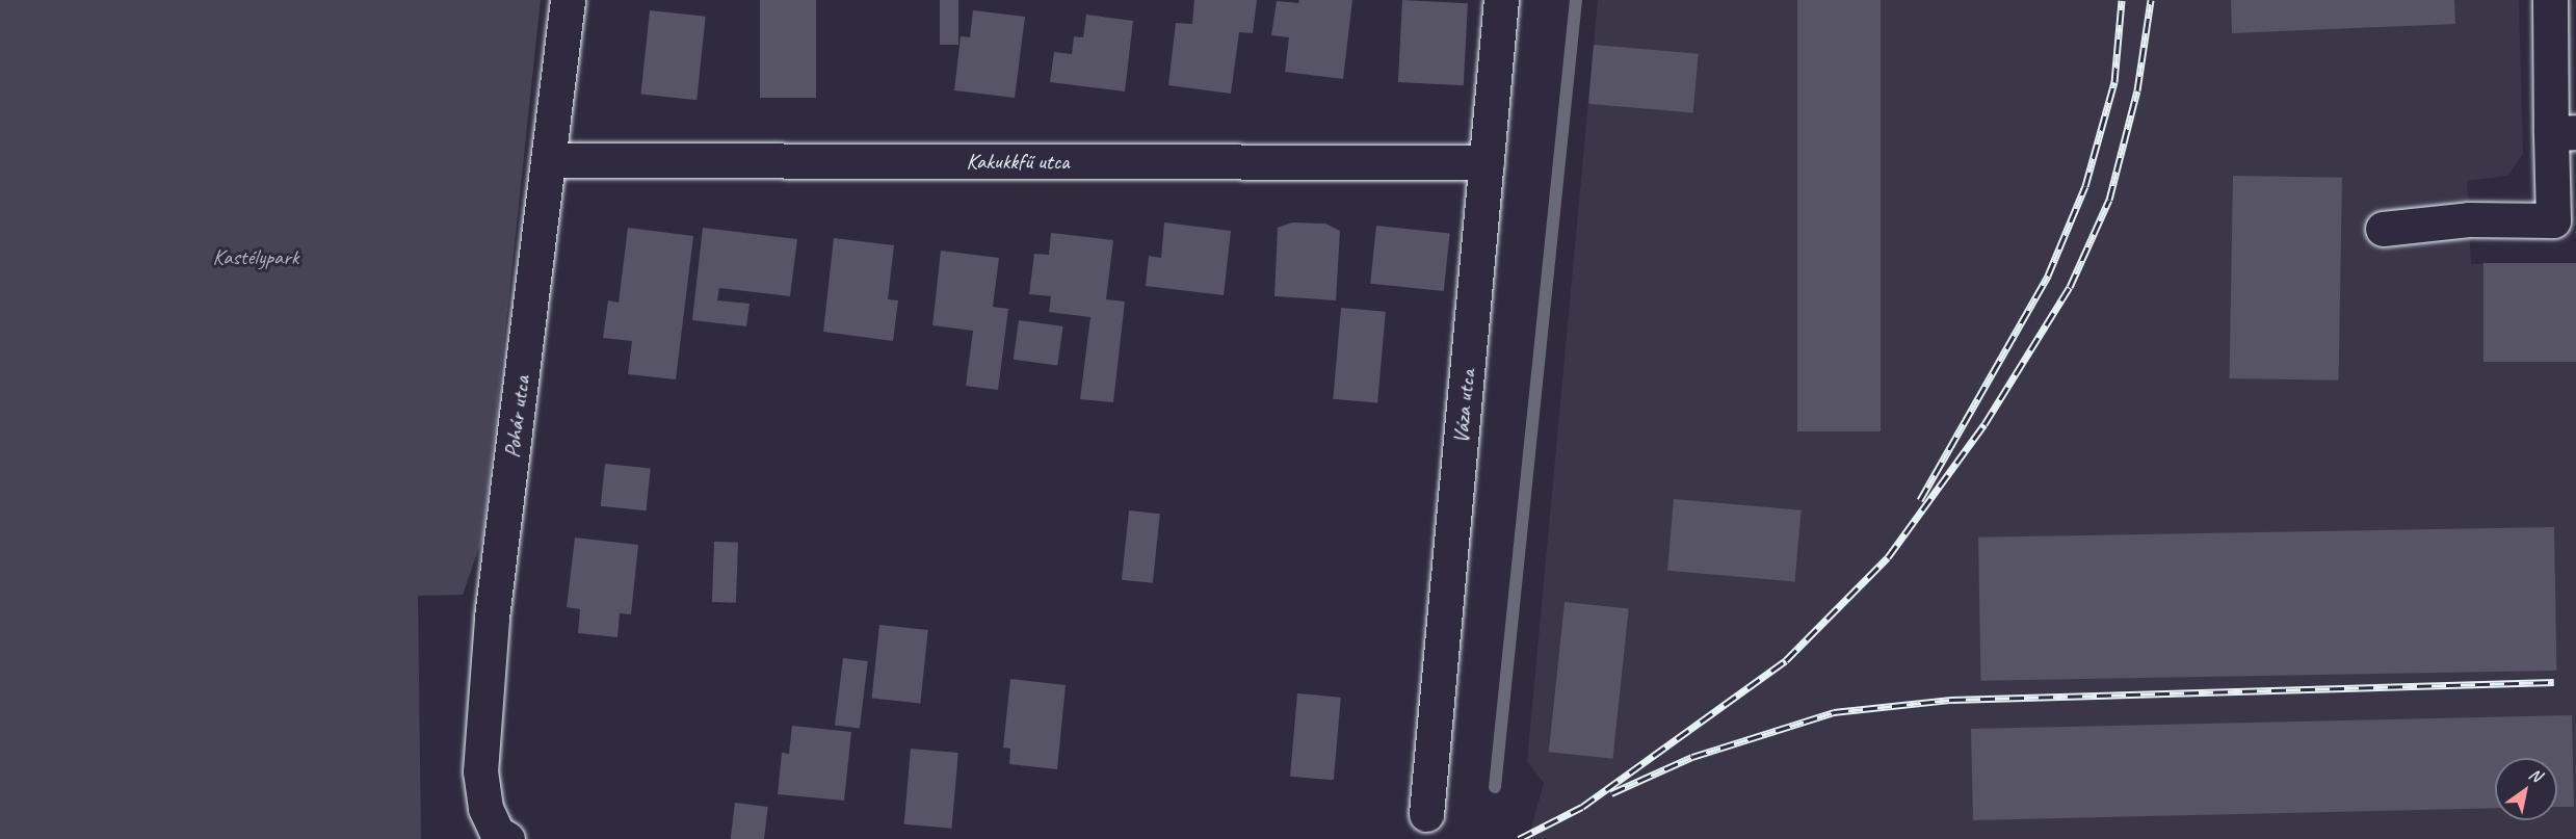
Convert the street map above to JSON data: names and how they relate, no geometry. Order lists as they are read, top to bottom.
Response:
{
  "streets": {
    "street": ["Kakukkfű utca", "Váza utca", "Pohár utca"]
  },
  "crossings": [
    ["Kakukkfű utca", "Váza utca"],
    ["Kakukkfű utca", "Pohár utca"]
  ],
  "parks": ["Kastélypark"],
  "north": "top right"
}
